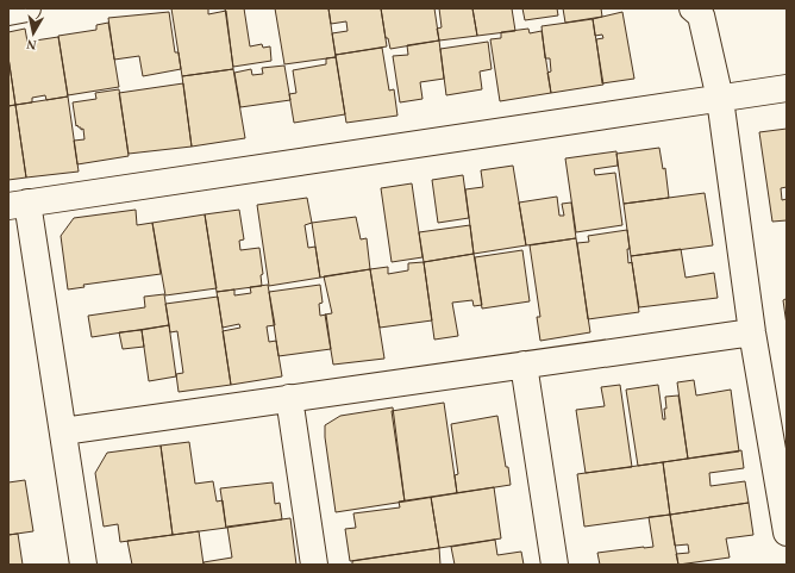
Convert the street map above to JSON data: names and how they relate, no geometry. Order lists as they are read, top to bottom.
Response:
{
  "north": "bottom"
}
